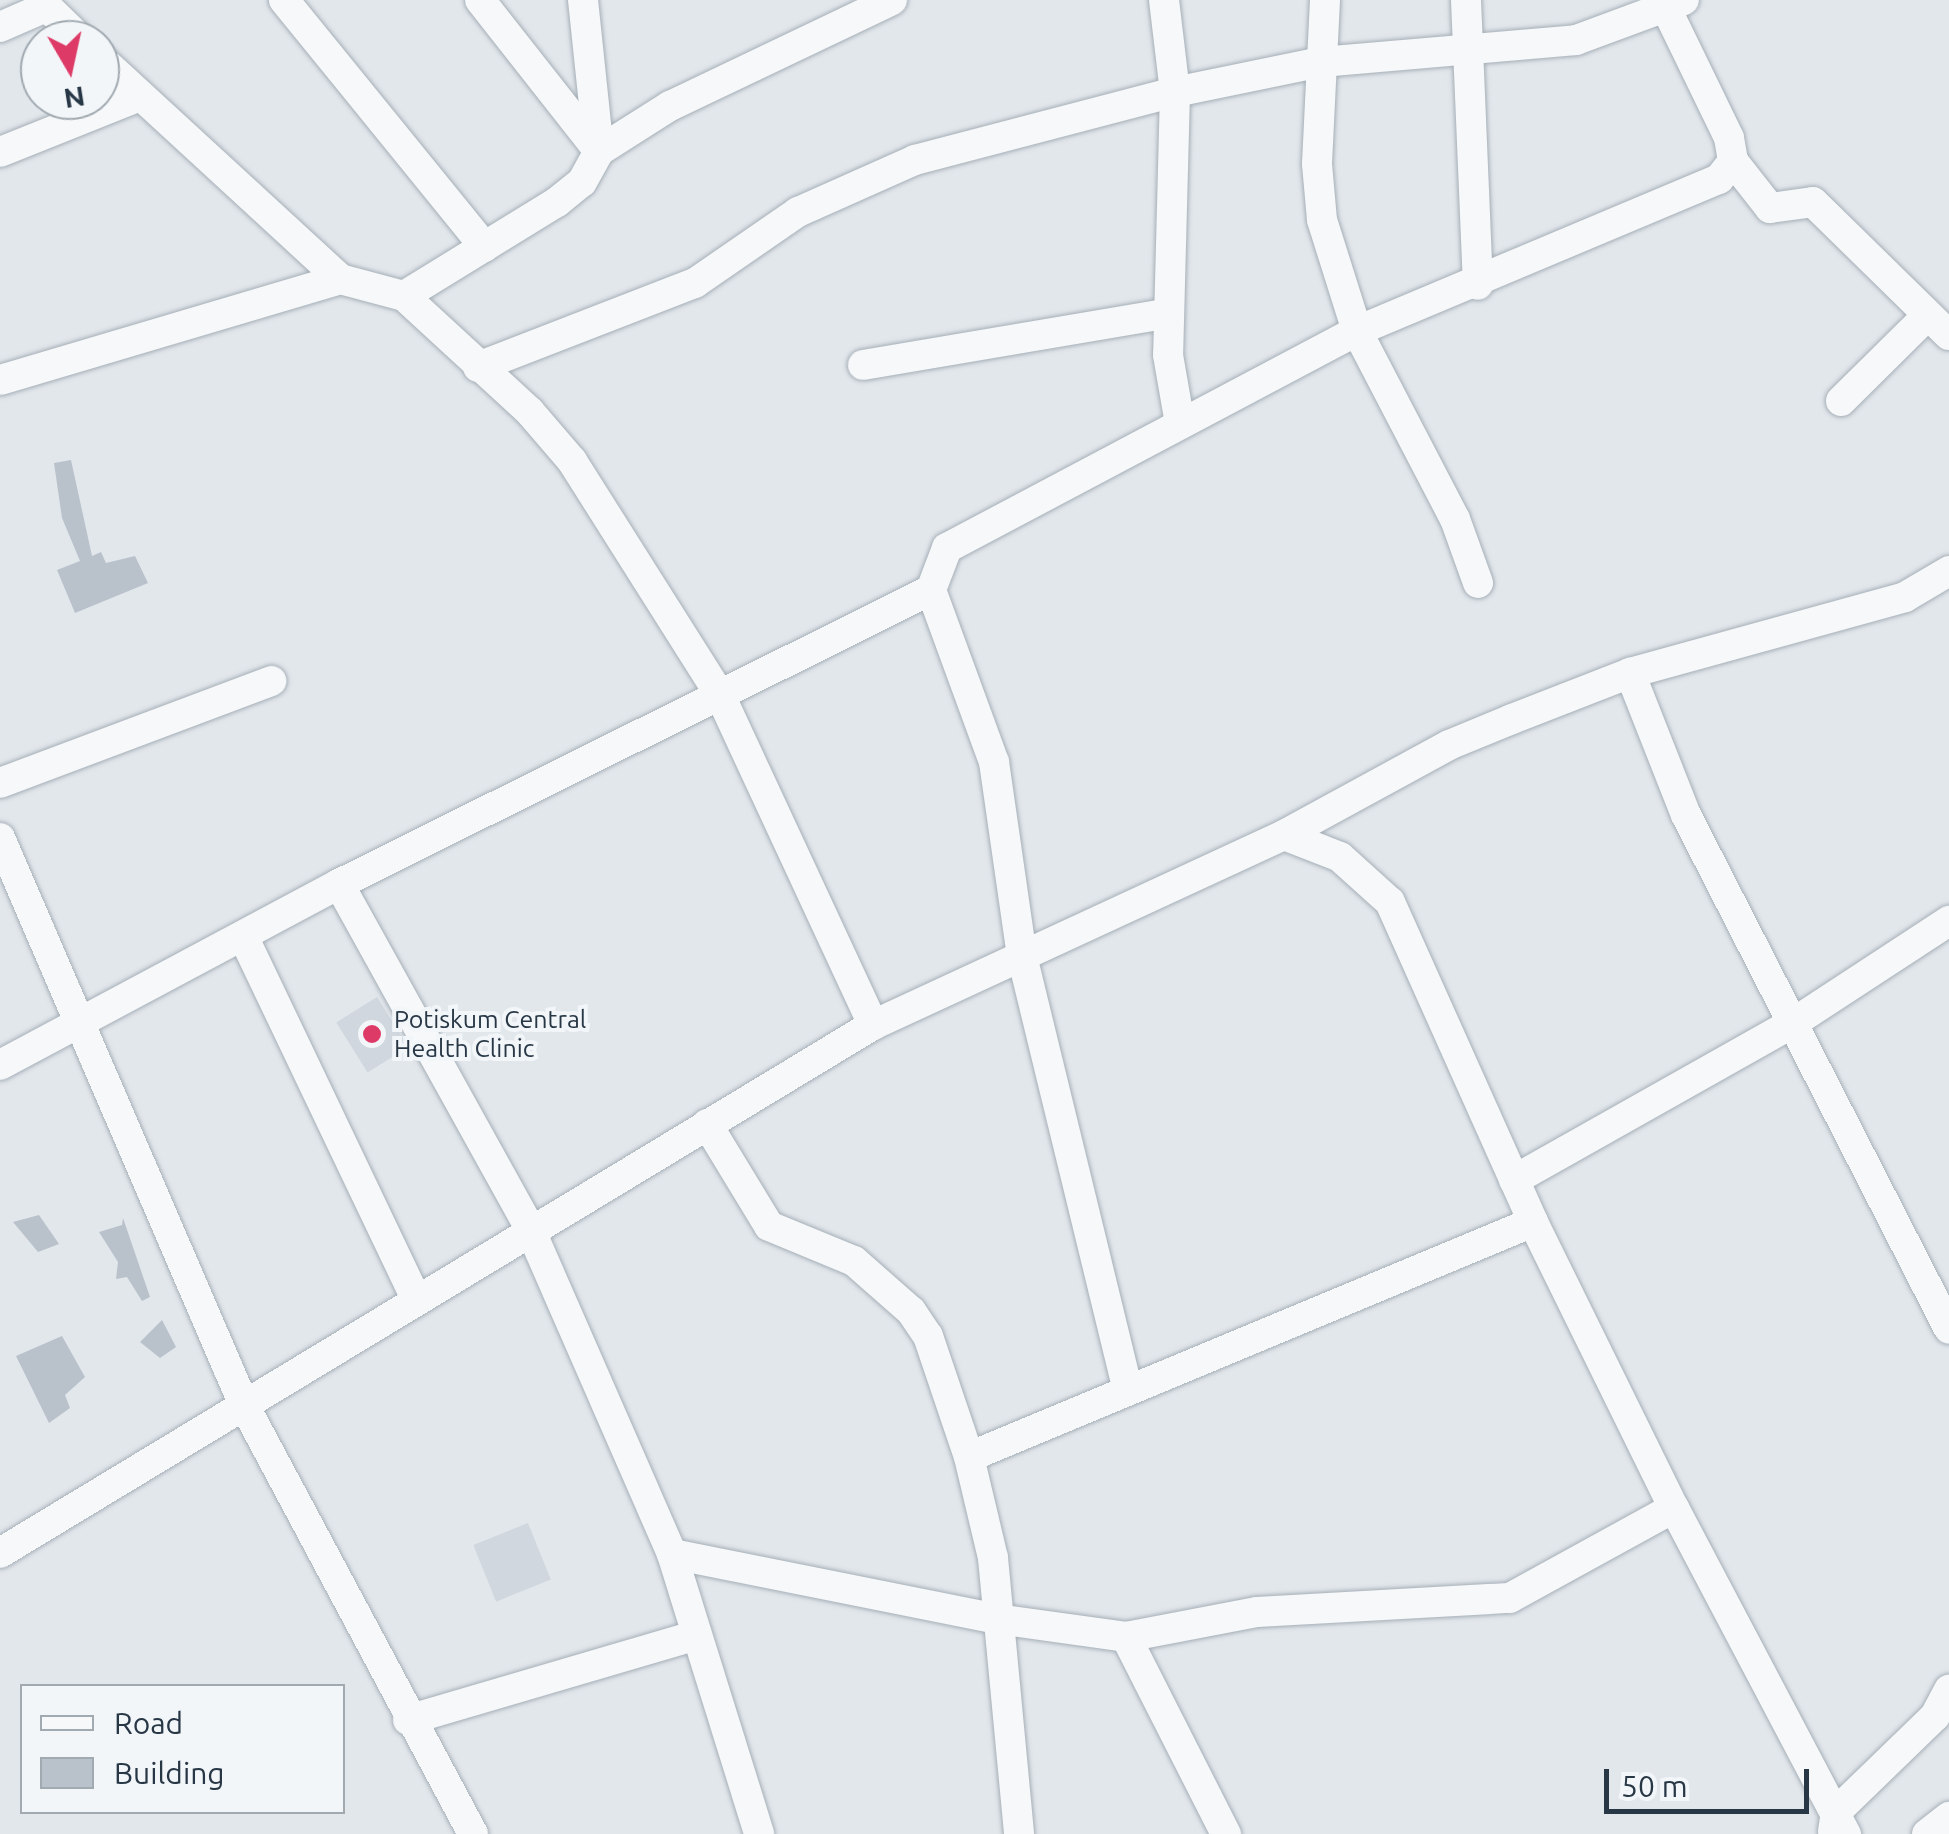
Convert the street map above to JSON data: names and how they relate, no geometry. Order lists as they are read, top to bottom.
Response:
{
  "places": ["Potiskum Central Health Clinic"],
  "legend": ["Road", "Building"],
  "scale_bar": "50 m",
  "north": "bottom"
}
